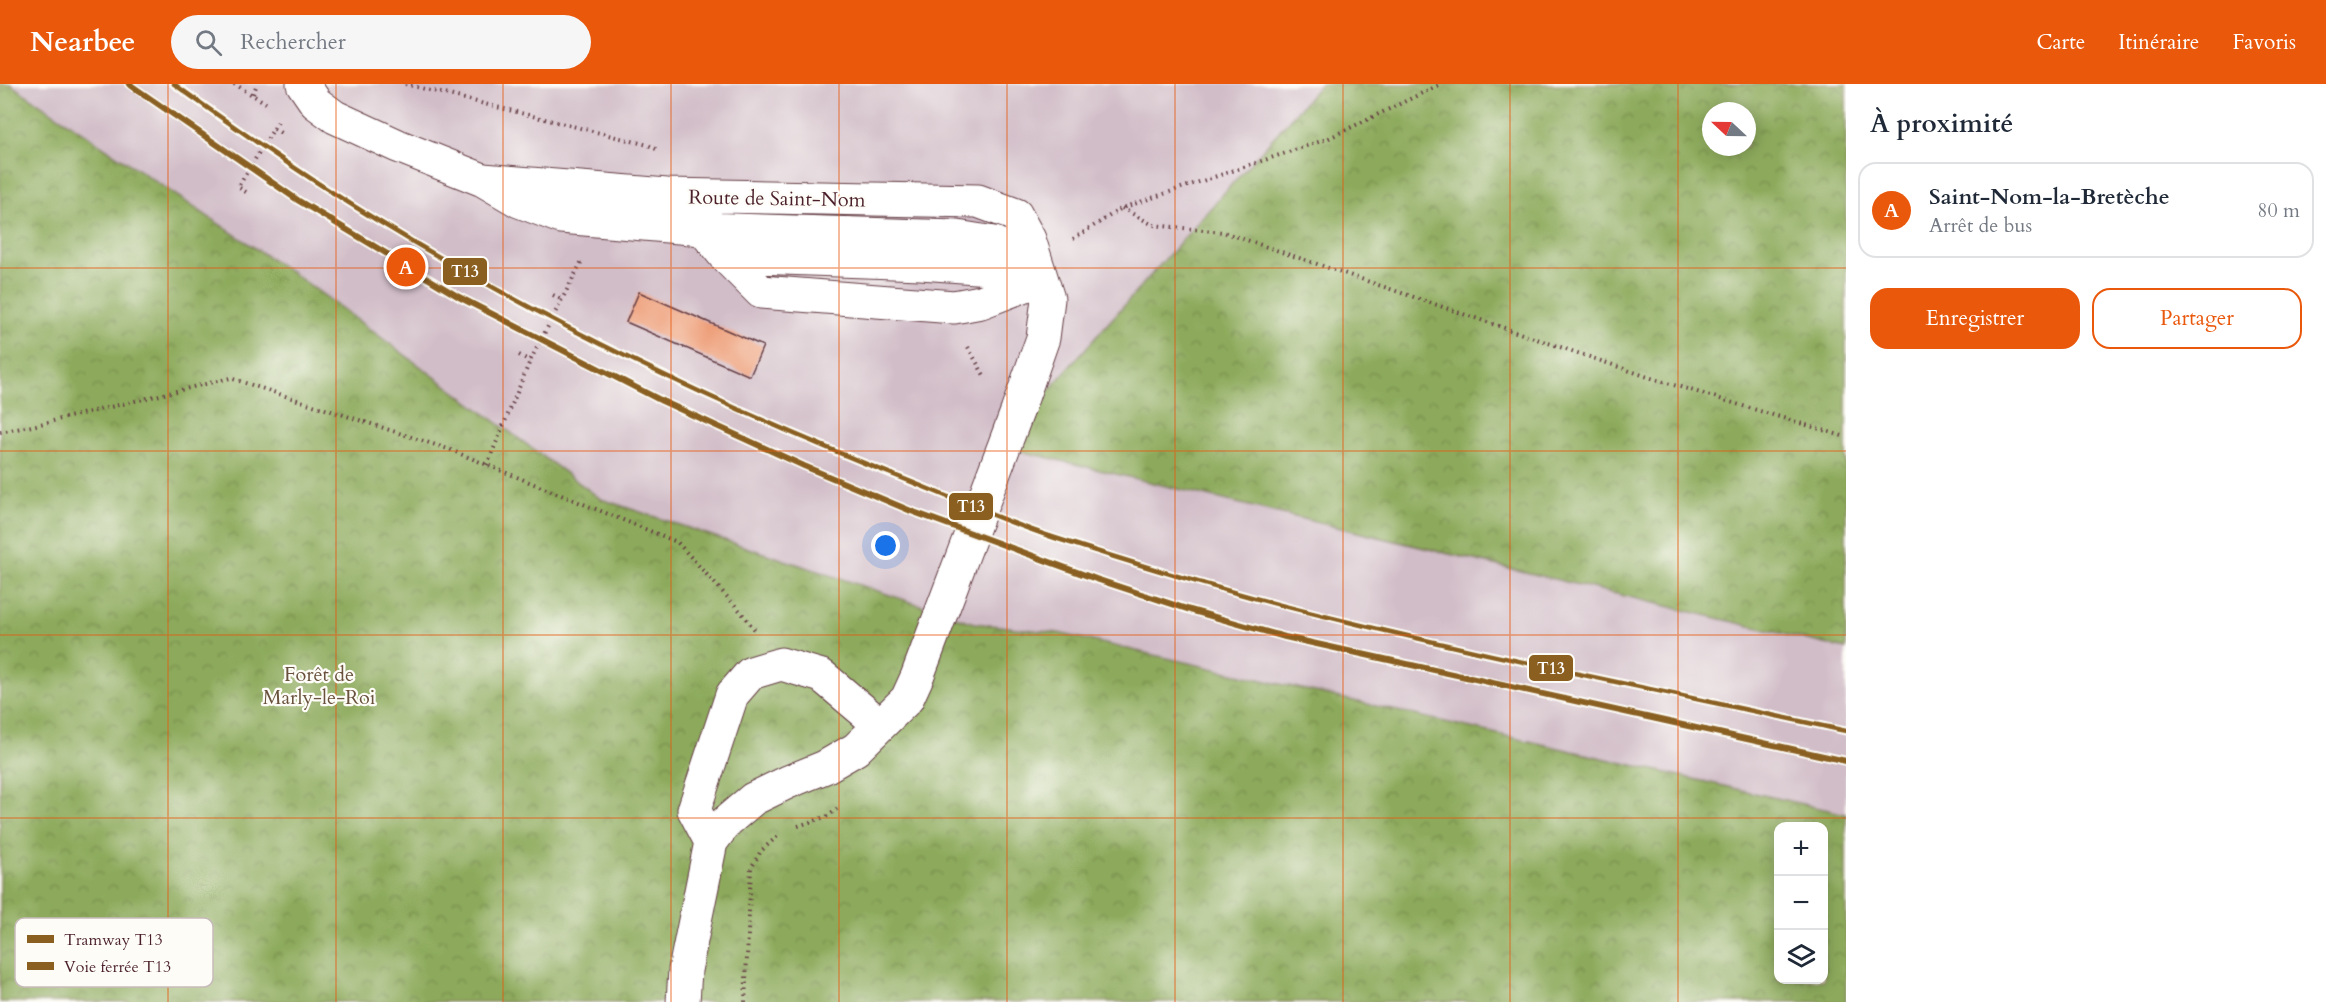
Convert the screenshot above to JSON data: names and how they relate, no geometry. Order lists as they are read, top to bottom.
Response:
{
  "streets": {
    "street": ["Route de Saint-Nom"]
  },
  "parks": ["Forêt de Marly-le-Roi"],
  "lines": ["tram line T13", "rail line T13"],
  "legend": ["Tramway T13", "Voie ferrée T13"],
  "north": "left",
  "page": {
    "header": "Nearbee",
    "search": "Rechercher",
    "nav": ["Carte", "Itinéraire", "Favoris"],
    "heading": "À proximité",
    "list": [
      {
        "mark": "A",
        "name": "Saint-Nom-la-Bretèche",
        "note": "Arrêt de bus",
        "value": "80 m"
      }
    ],
    "pins": "A",
    "buttons": ["Enregistrer", "Partager"],
    "map_buttons": ["+", "−"]
  }
}
